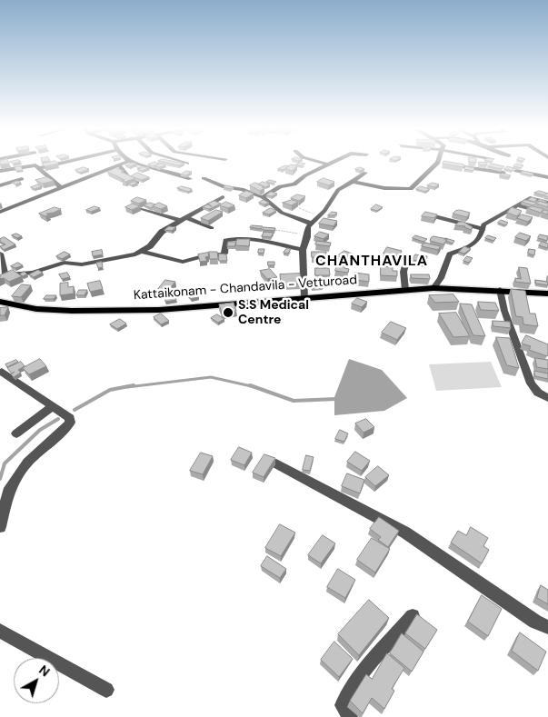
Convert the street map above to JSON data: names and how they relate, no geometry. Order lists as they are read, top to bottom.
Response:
{
  "streets": {
    "main road": ["Kattaikonam - Chandavila - Vetturoad"]
  },
  "districts": ["CHANTHAVILA"],
  "places": ["S.S Medical Centre"],
  "north": "top right"
}
